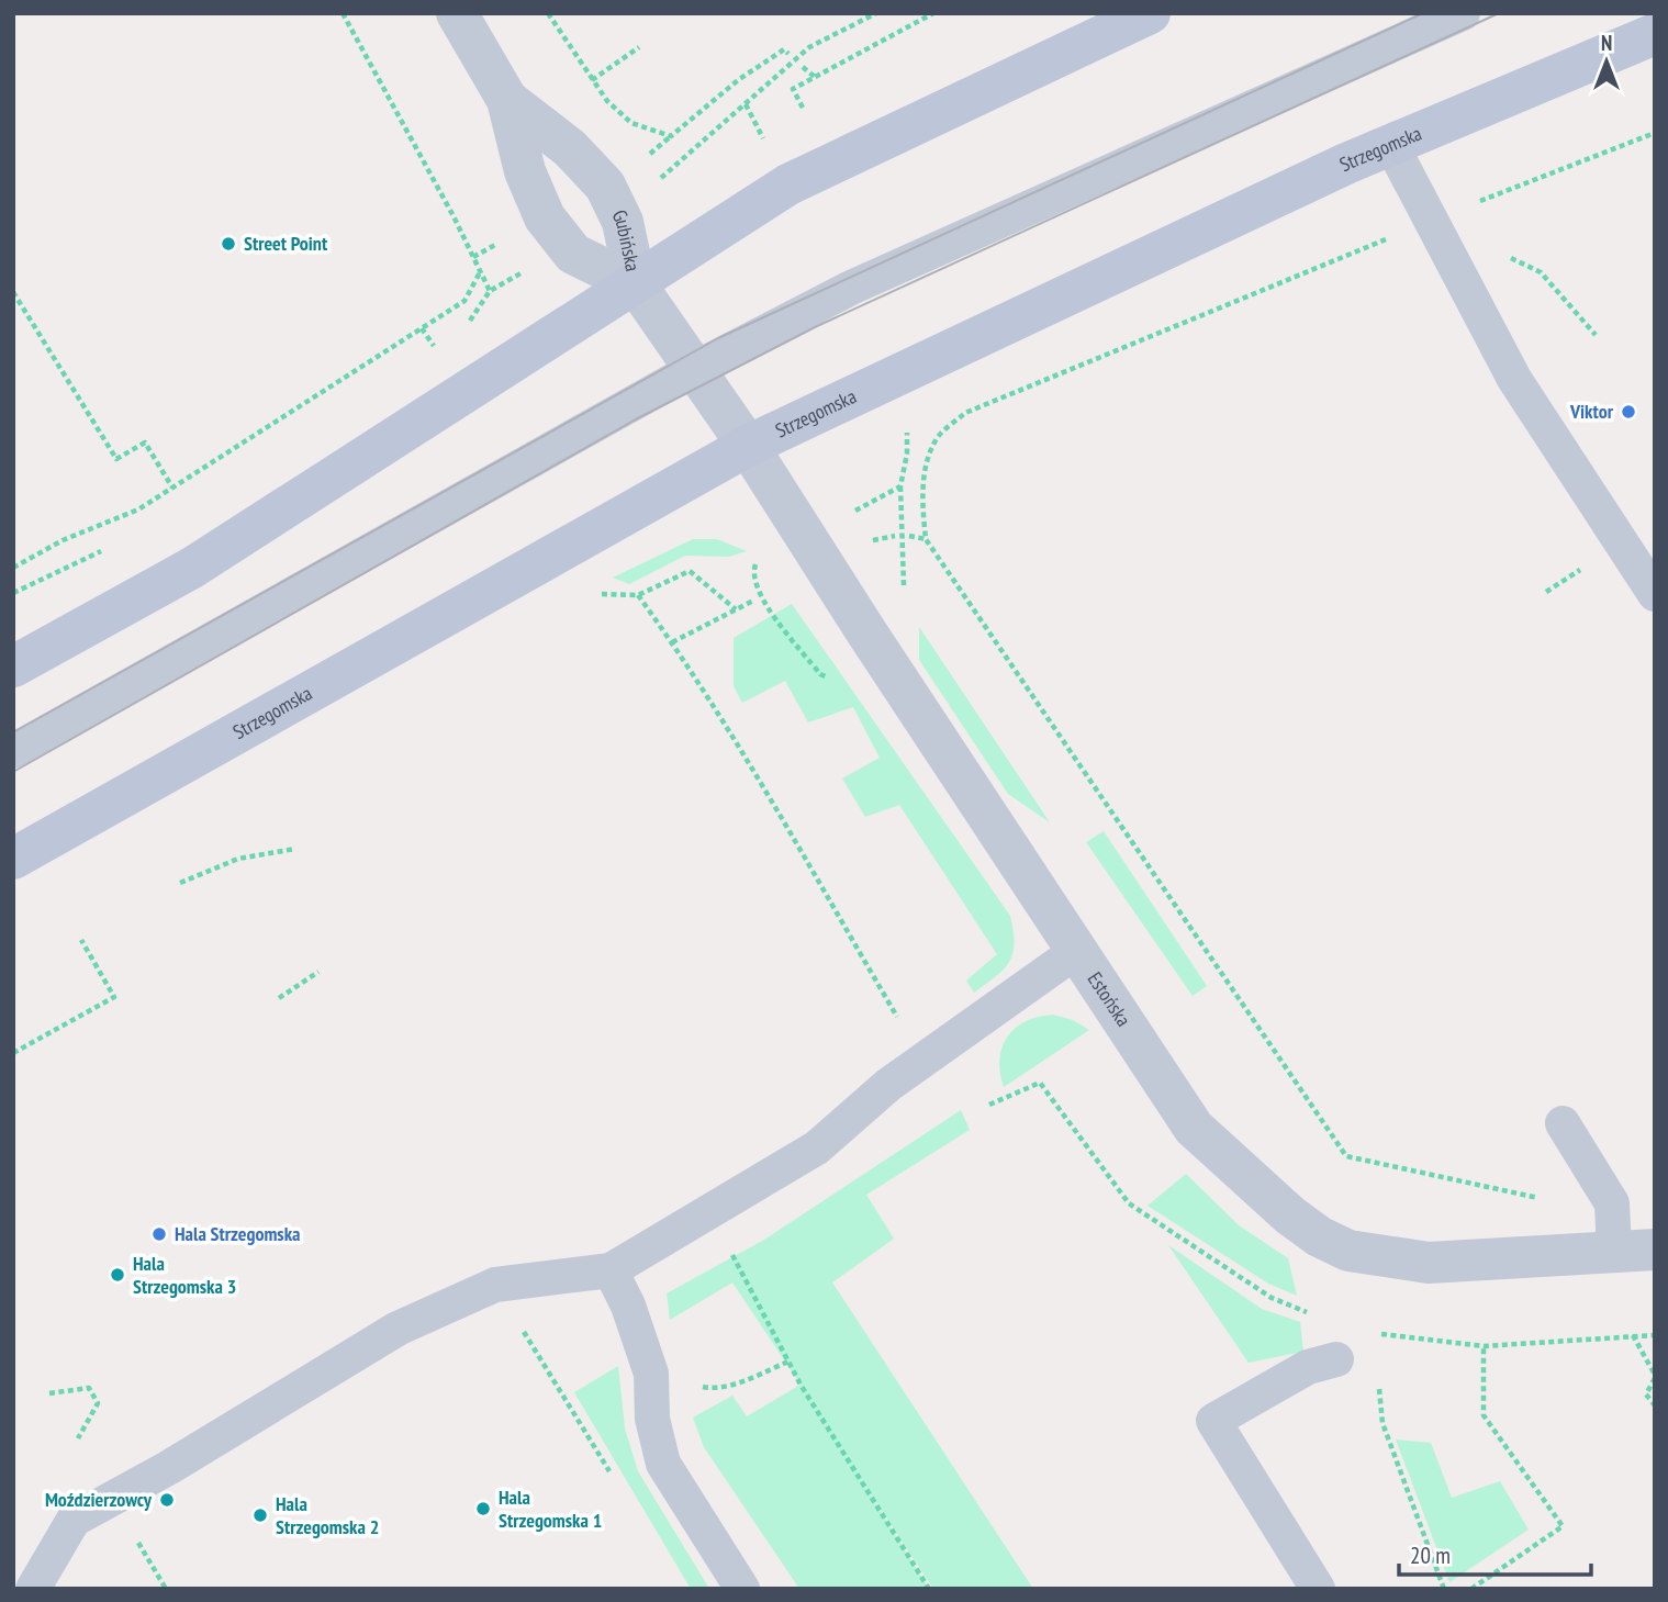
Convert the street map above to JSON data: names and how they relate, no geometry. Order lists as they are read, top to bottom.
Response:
{
  "streets": {
    "main road": ["Strzegomska"],
    "street": ["Gubińska", "Estońska"]
  },
  "crossings": [
    ["Strzegomska", "Estońska"],
    ["Gubińska", "Estońska"]
  ],
  "places": [
    "Street Point",
    "Viktor",
    "Hala Strzegomska",
    "Hala Strzegomska 3",
    "Moździerzowcy",
    "Hala Strzegomska 1",
    "Hala Strzegomska 2"
  ],
  "scale_bar": "20 m",
  "north": "top"
}
